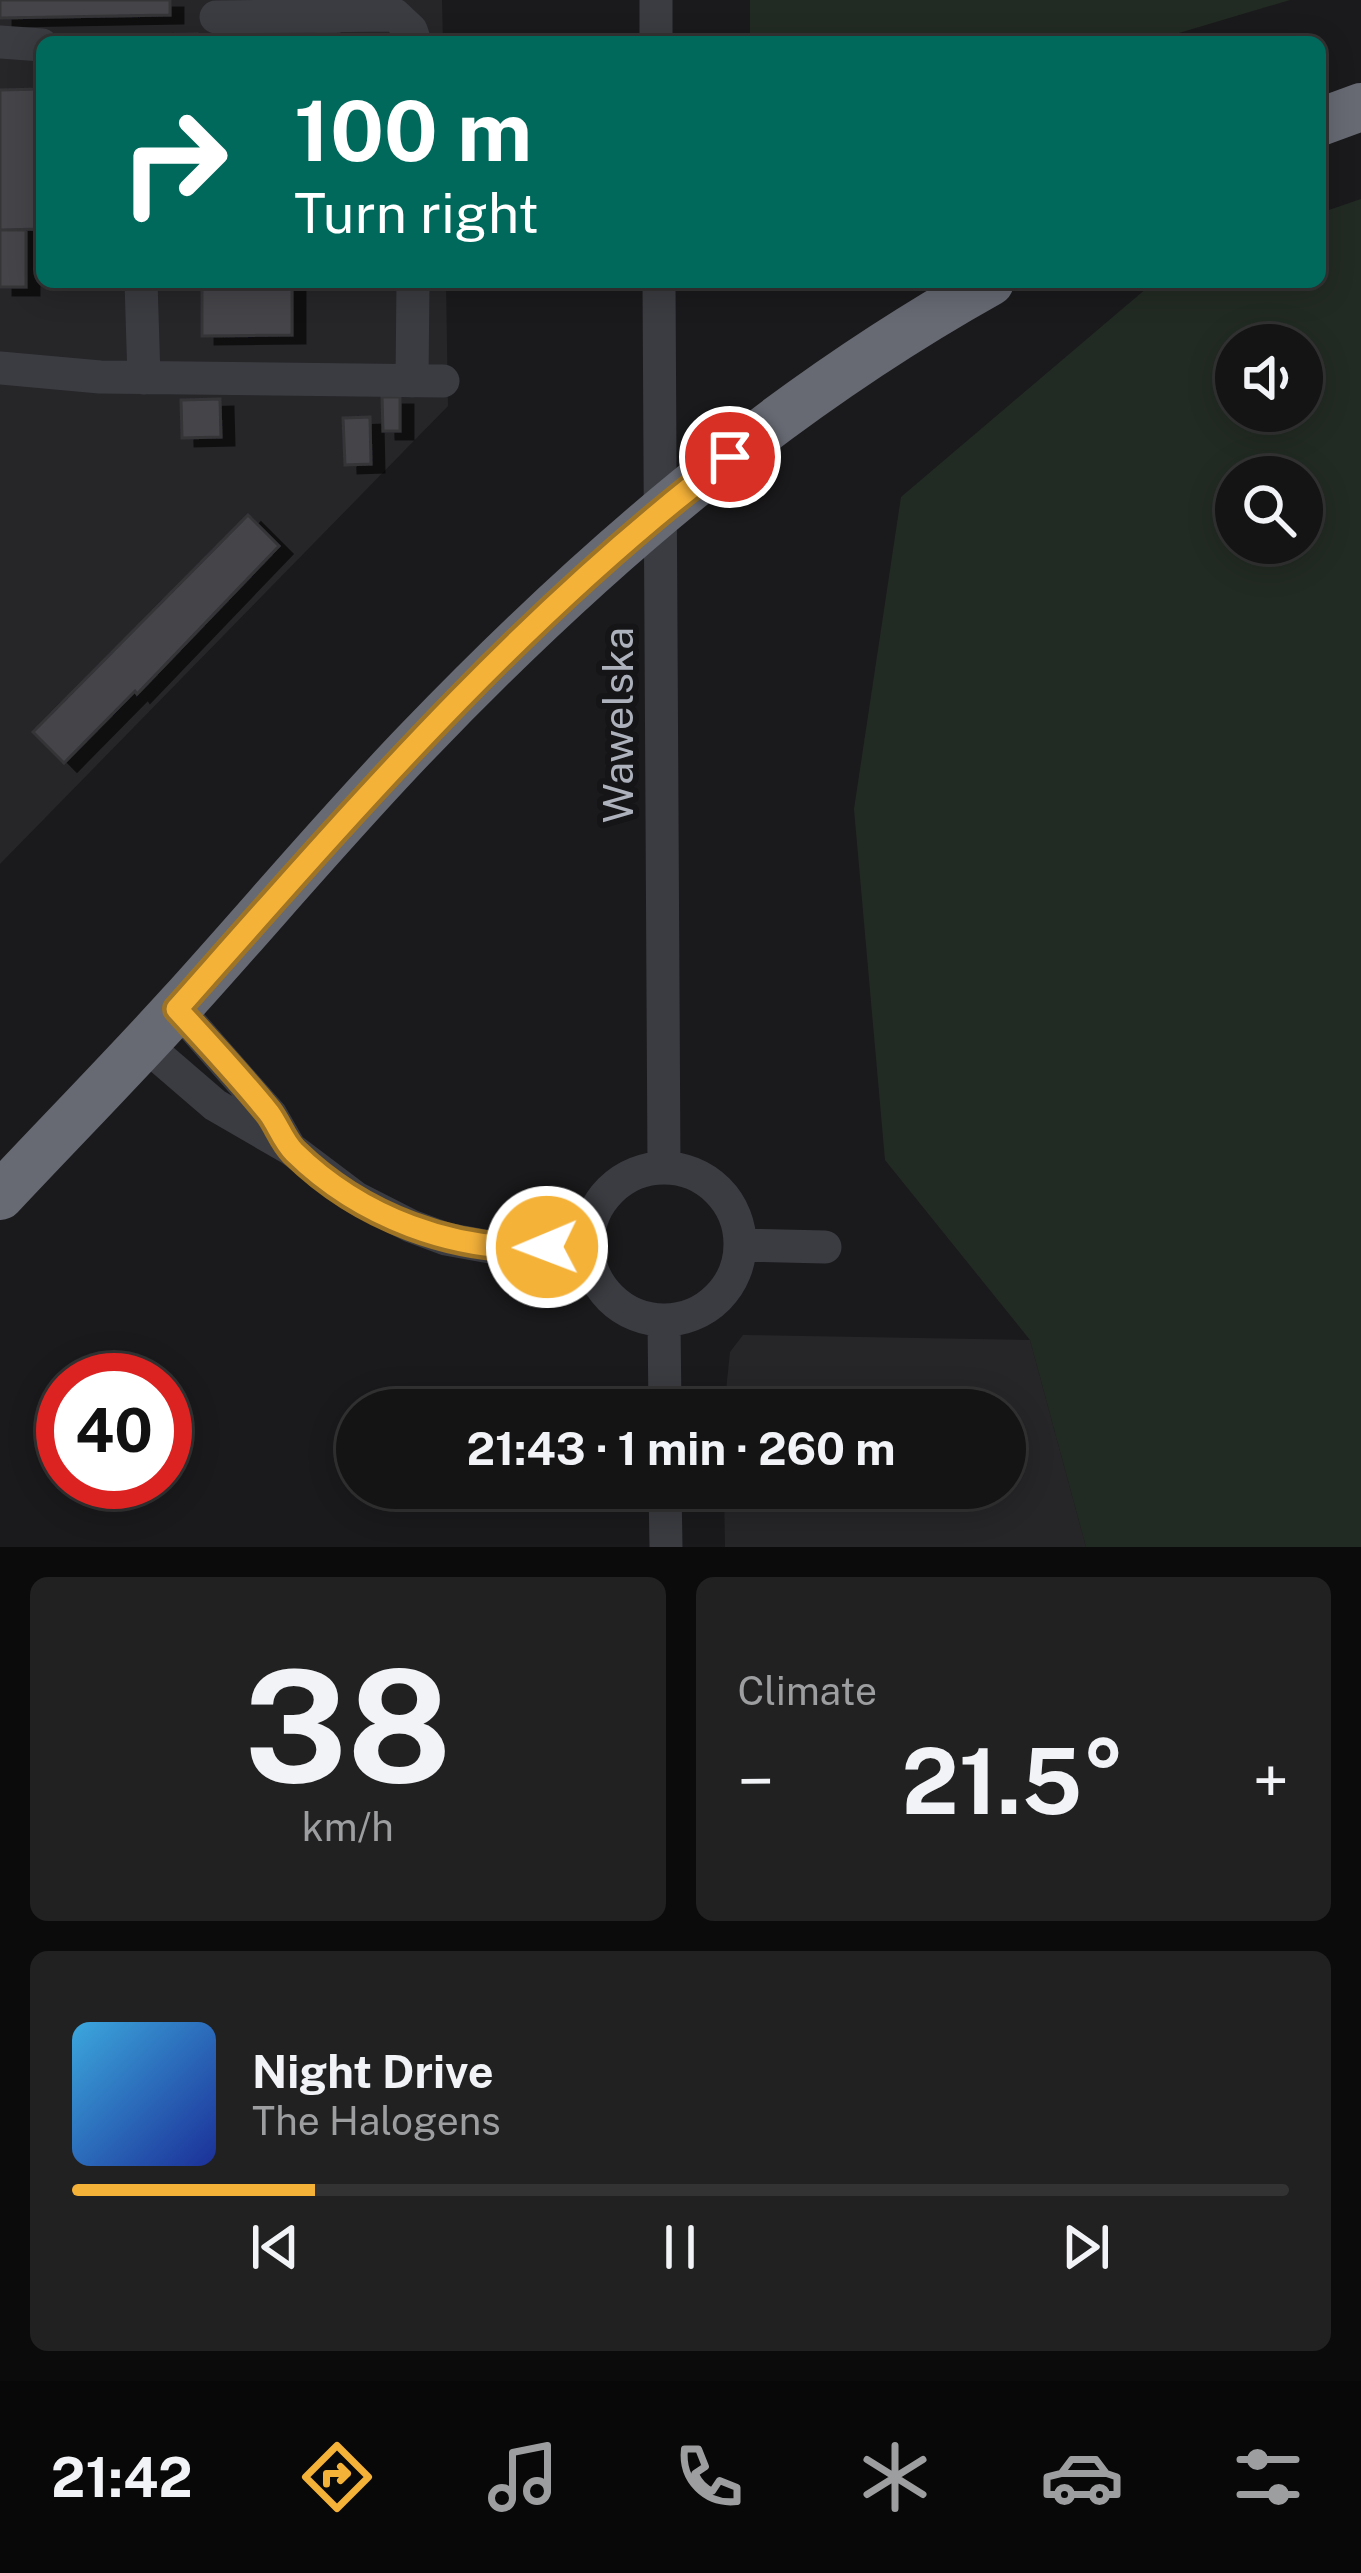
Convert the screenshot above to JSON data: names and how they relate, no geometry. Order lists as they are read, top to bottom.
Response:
{
  "streets": {
    "street": ["Wawelska"]
  },
  "page": {
    "turn": ["100 m", "Turn right"],
    "limit": "40",
    "trip": "21:43 · 1 min · 260 m",
    "tile": [
      ["38", "km/h"],
      "Climate"
    ],
    "heat": ["−", "21.5°", "+"],
    "song": ["Night Drive", "The Halogens"],
    "tabs": "21:42"
  }
}
